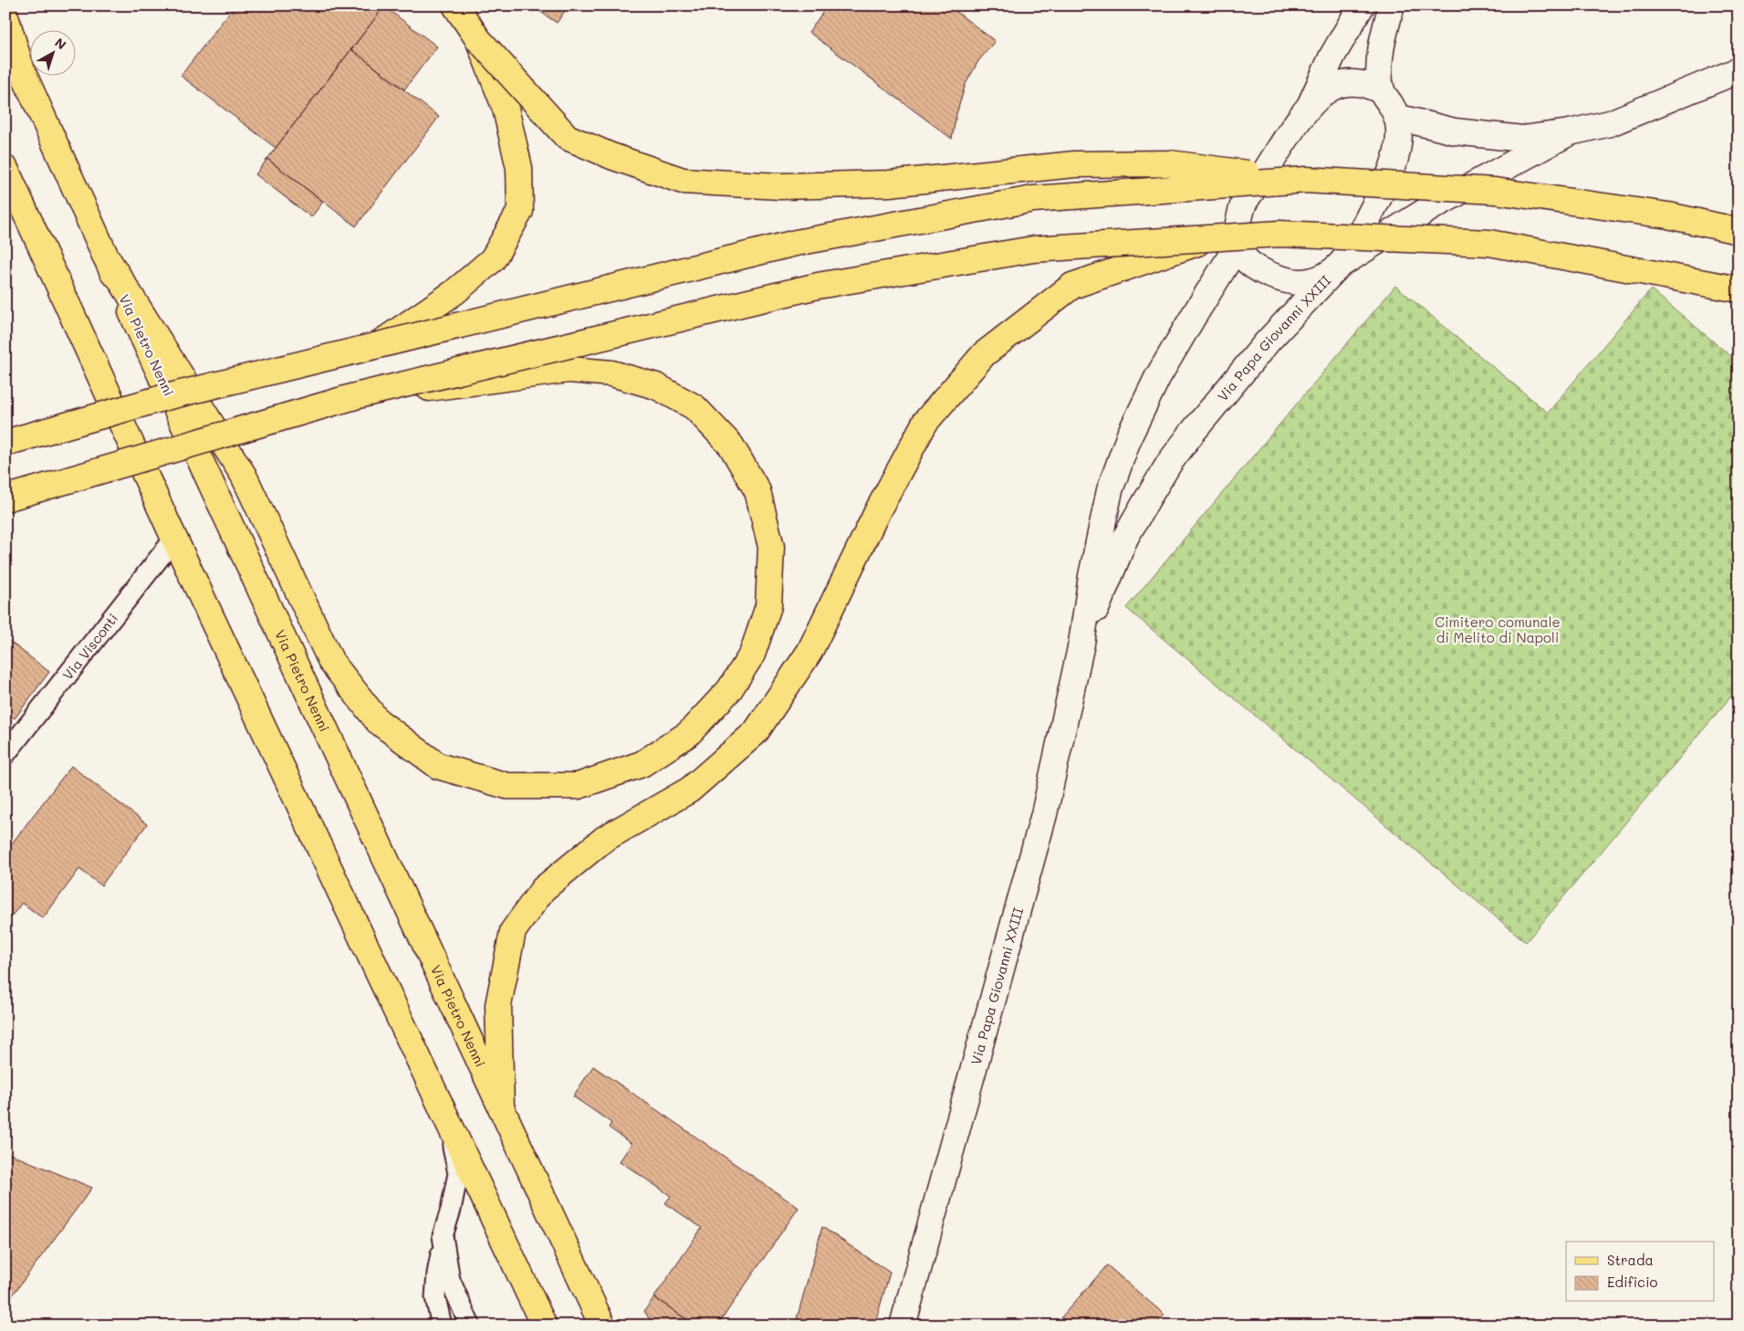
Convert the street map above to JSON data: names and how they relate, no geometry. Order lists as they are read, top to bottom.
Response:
{
  "streets": {
    "main road": ["Via Pietro Nenni"],
    "street": ["Via Papa Giovanni XXIII"],
    "lane": ["Via Visconti"]
  },
  "parks": ["Cimitero comunale di Melito di Napoli"],
  "legend": ["Strada", "Edificio"],
  "north": "top right"
}
